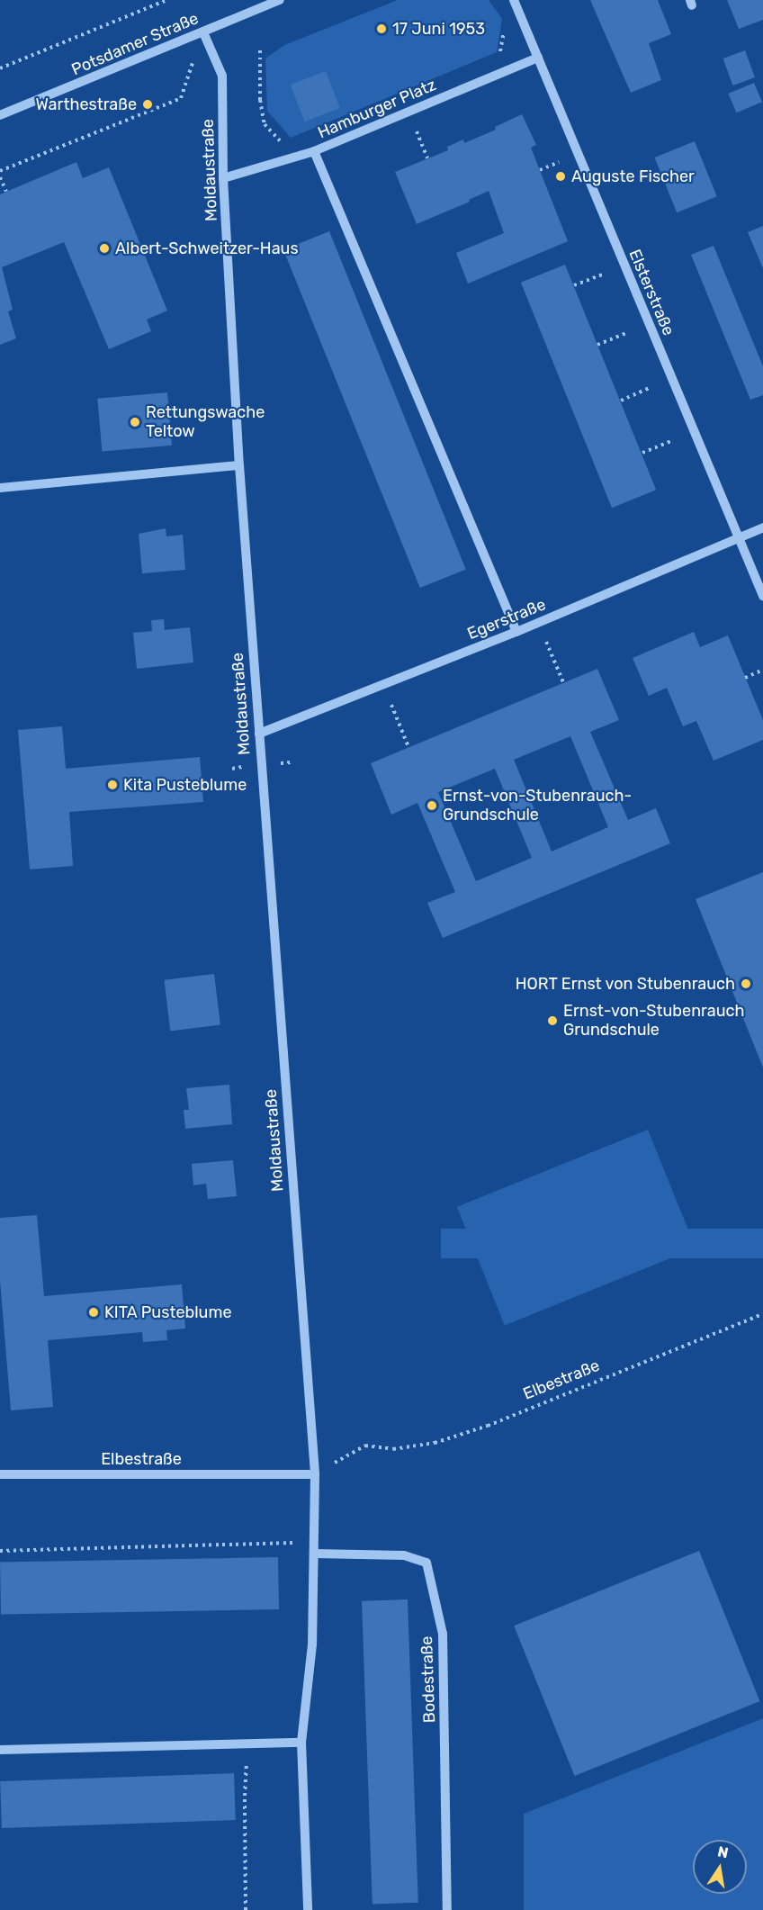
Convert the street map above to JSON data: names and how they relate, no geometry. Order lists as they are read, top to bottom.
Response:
{
  "streets": {
    "street": [
      "Potsdamer Straße",
      "Hamburger Platz",
      "Moldaustraße",
      "Elsterstraße",
      "Egerstraße",
      "Elbestraße",
      "Bodestraße"
    ]
  },
  "crossings": [
    ["Potsdamer Straße", "Moldaustraße"],
    ["Hamburger Platz", "Moldaustraße"],
    ["Hamburger Platz", "Elsterstraße"],
    ["Moldaustraße", "Egerstraße"],
    ["Moldaustraße", "Elbestraße"],
    ["Elsterstraße", "Egerstraße"]
  ],
  "places": [
    "17 Juni 1953",
    "Warthestraße",
    "Auguste Fischer",
    "Albert-Schweitzer-Haus",
    "Rettungswache Teltow",
    "Kita Pusteblume",
    "Ernst-von-Stubenrauch- Grundschule",
    "HORT Ernst von Stubenrauch",
    "Ernst-von-Stubenrauch Grundschule",
    "KITA Pusteblume"
  ],
  "north": "top"
}
